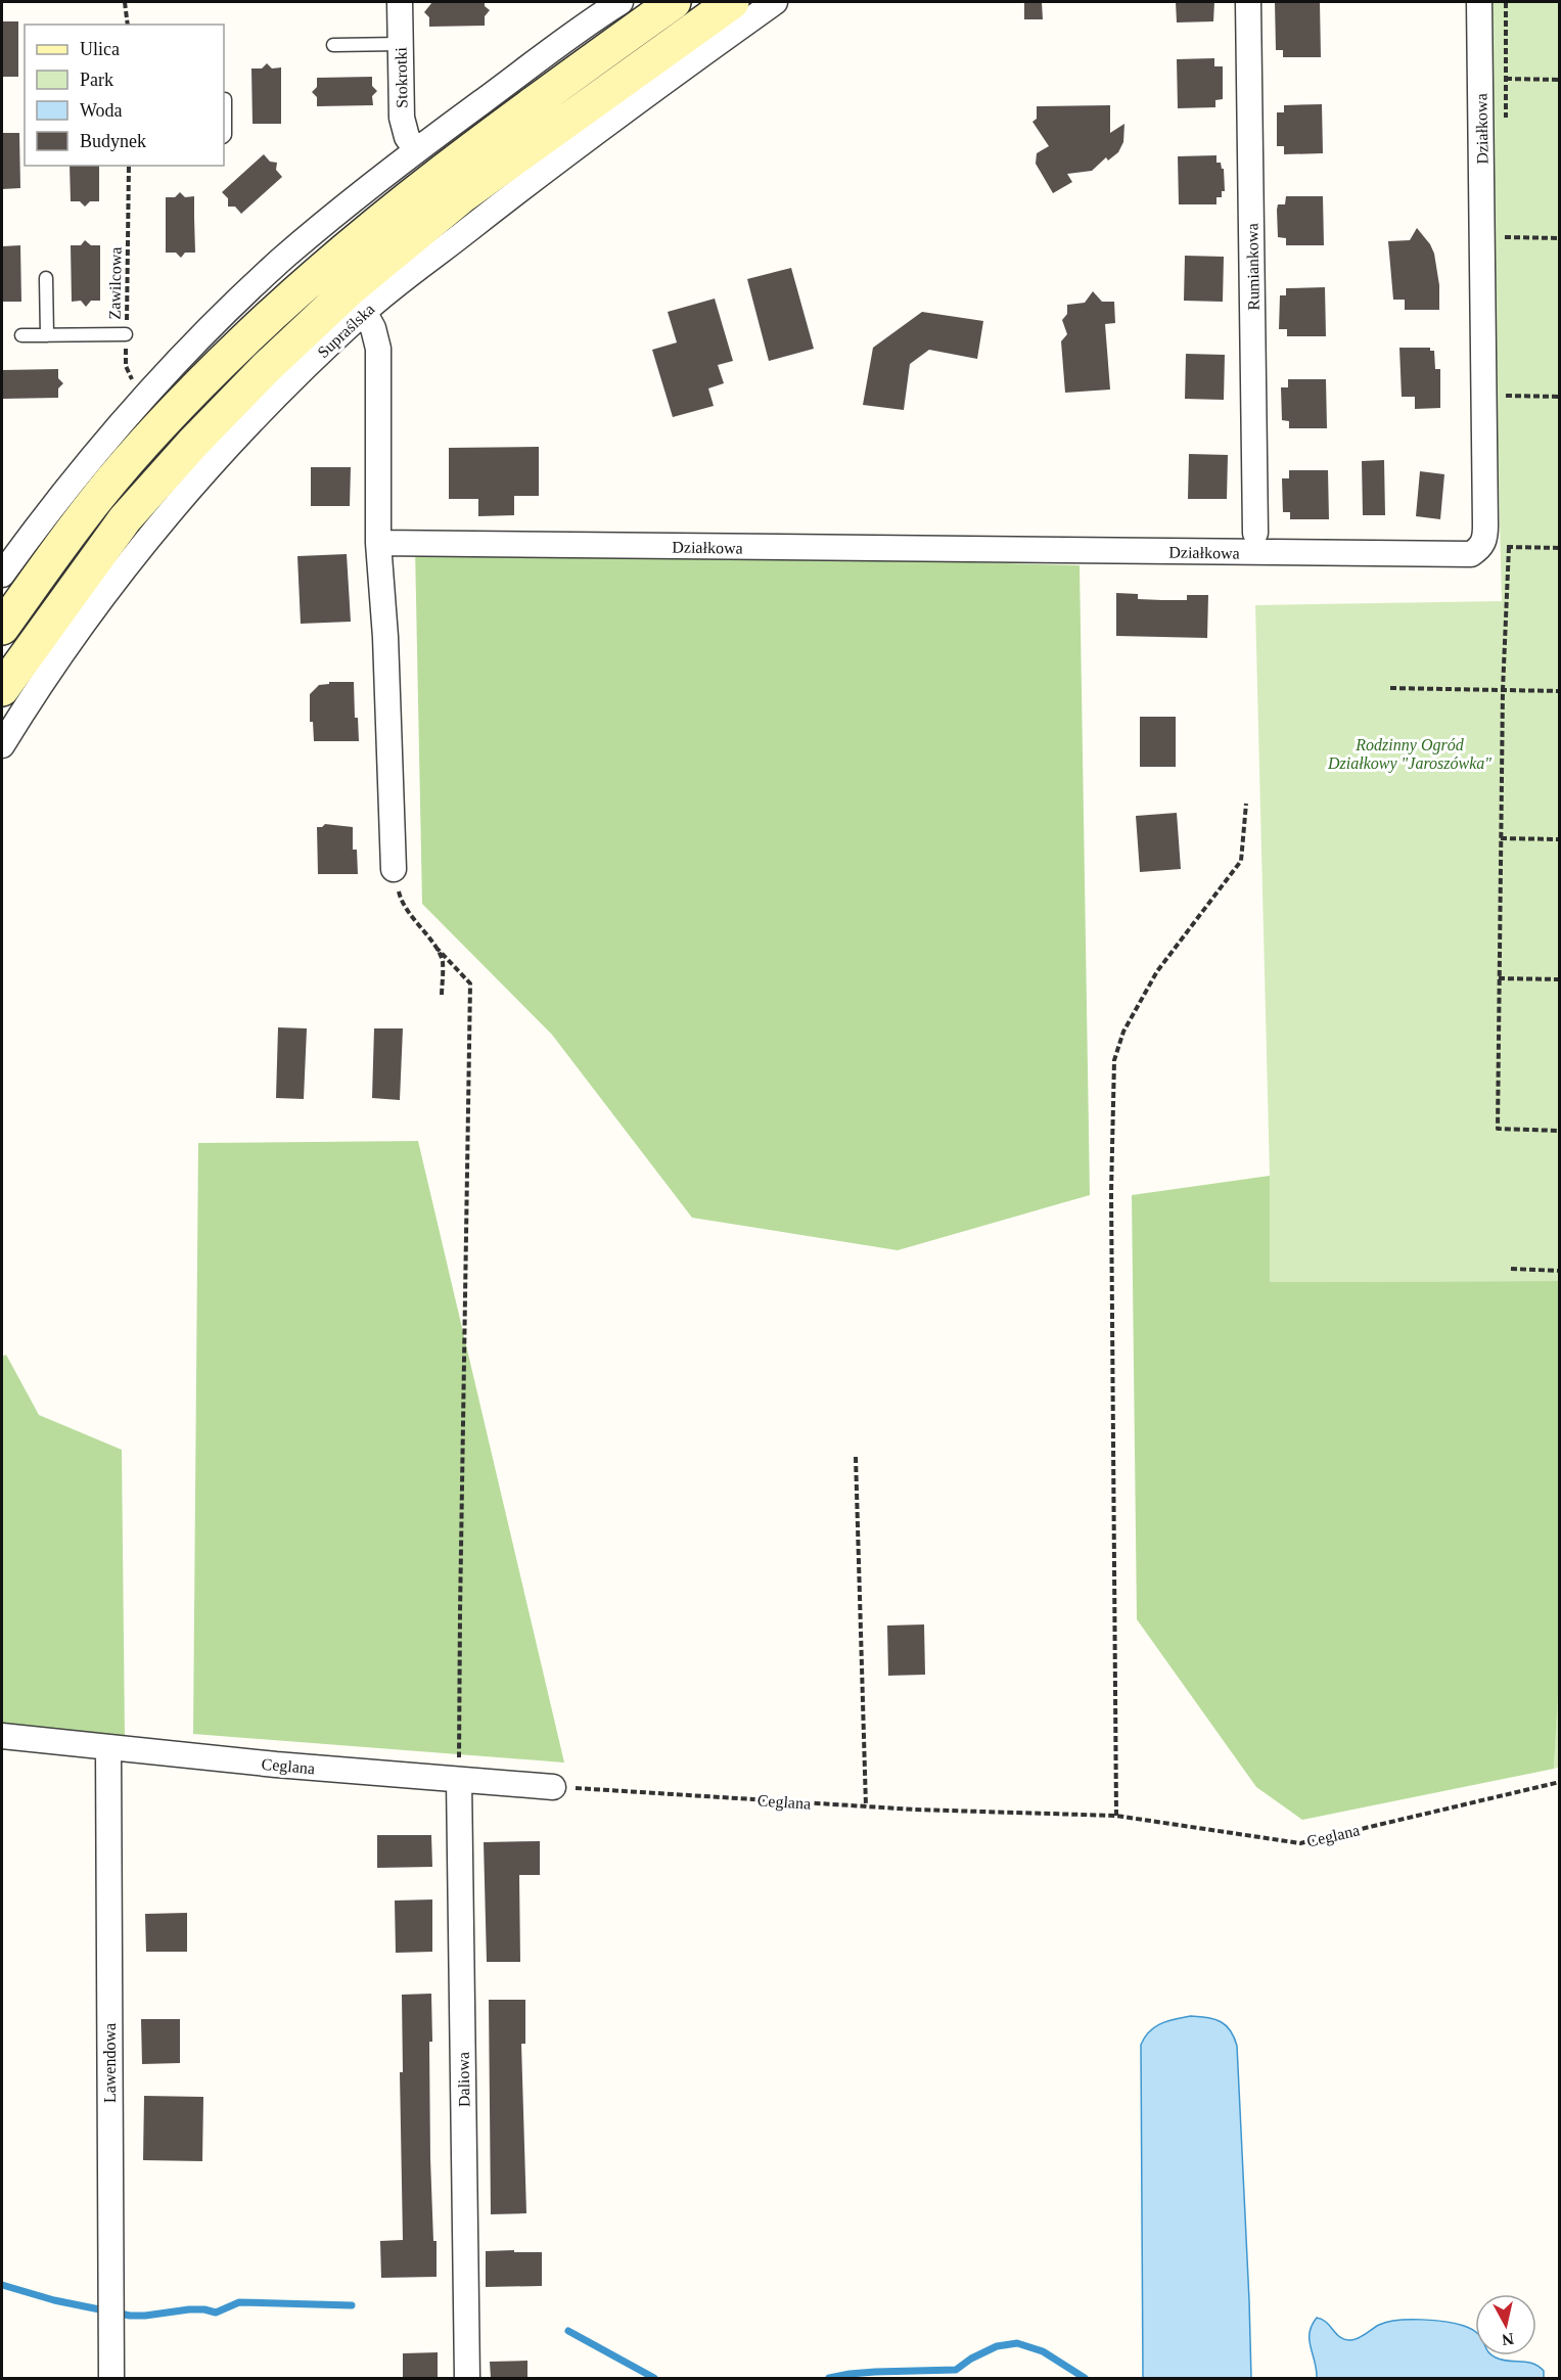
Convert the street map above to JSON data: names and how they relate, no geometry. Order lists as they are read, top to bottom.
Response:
{
  "streets": {
    "street": [
      "Stokrotki",
      "Działkowa",
      "Rumiankowa",
      "Supraślska",
      "Ceglana",
      "Lawendowa",
      "Daliowa"
    ],
    "path": ["Zawilcowa"]
  },
  "crossings": [
    ["Ceglana", "Lawendowa"],
    ["Ceglana", "Daliowa"]
  ],
  "parks": ["Rodzinny Ogród Działkowy \"Jaroszówka\""],
  "legend": [
    "Ulica",
    "Park",
    "Woda",
    "Budynek"
  ],
  "north": "bottom"
}
